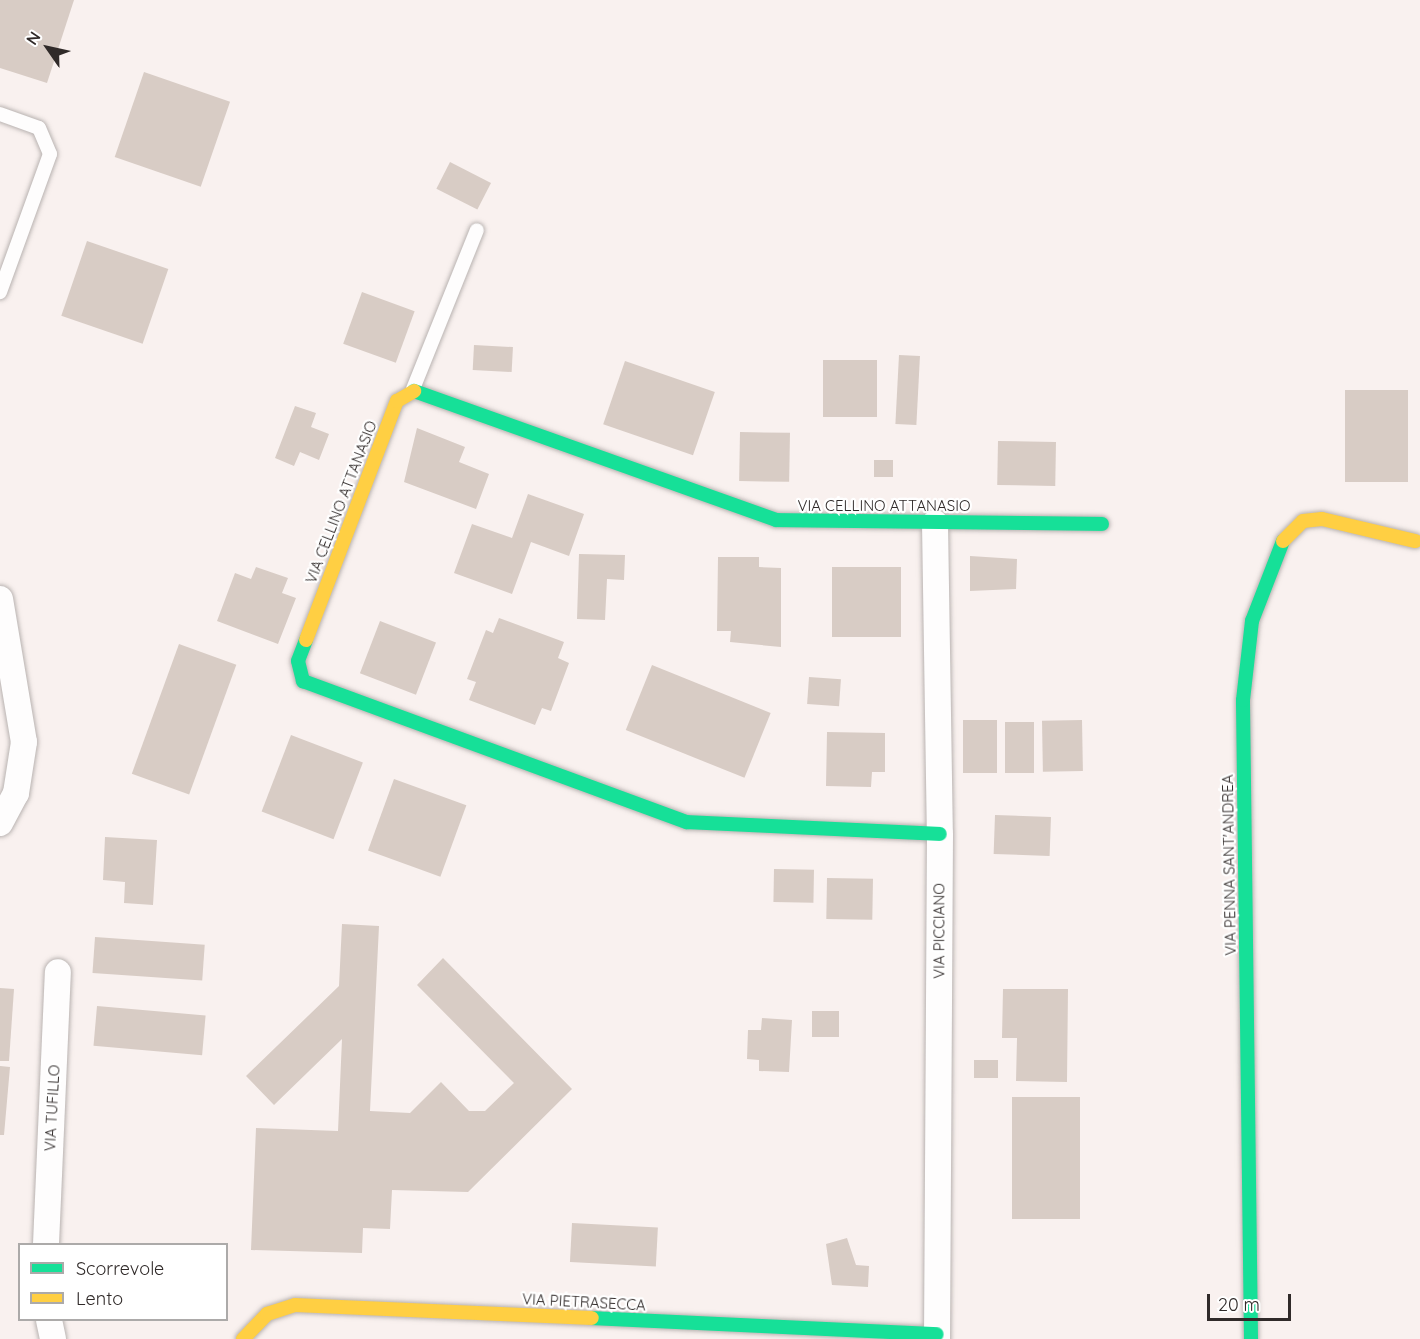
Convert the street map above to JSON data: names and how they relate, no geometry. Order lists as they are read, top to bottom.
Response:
{
  "streets": {
    "street": [
      "VIA CELLINO ATTANASIO",
      "VIA PENNA SANT'ANDREA",
      "VIA PICCIANO",
      "VIA TUFILLO",
      "VIA PIETRASECCA"
    ]
  },
  "crossings": [
    ["VIA CELLINO ATTANASIO", "VIA PICCIANO"],
    ["VIA PICCIANO", "VIA PIETRASECCA"]
  ],
  "legend": ["Scorrevole", "Lento"],
  "scale_bar": "20 m",
  "north": "top left"
}
